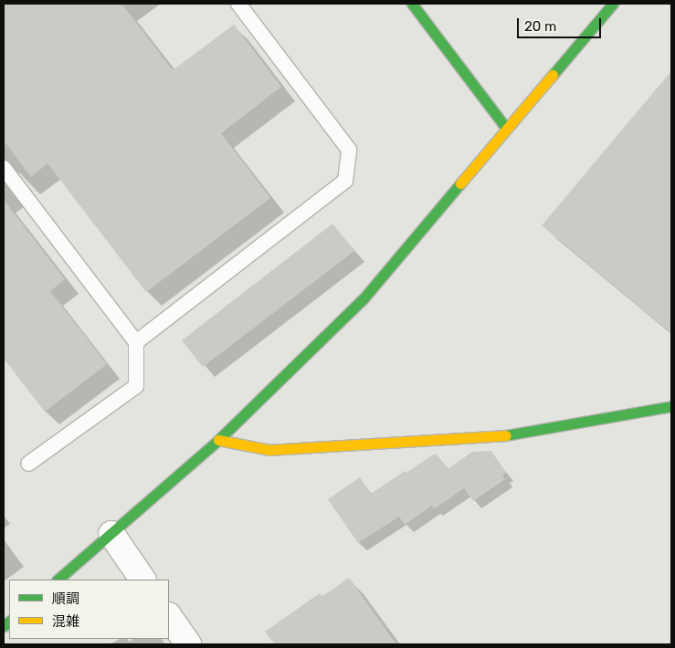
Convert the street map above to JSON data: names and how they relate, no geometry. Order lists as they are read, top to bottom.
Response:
{
  "legend": ["順調", "混雑"],
  "scale_bar": "20 m"
}
